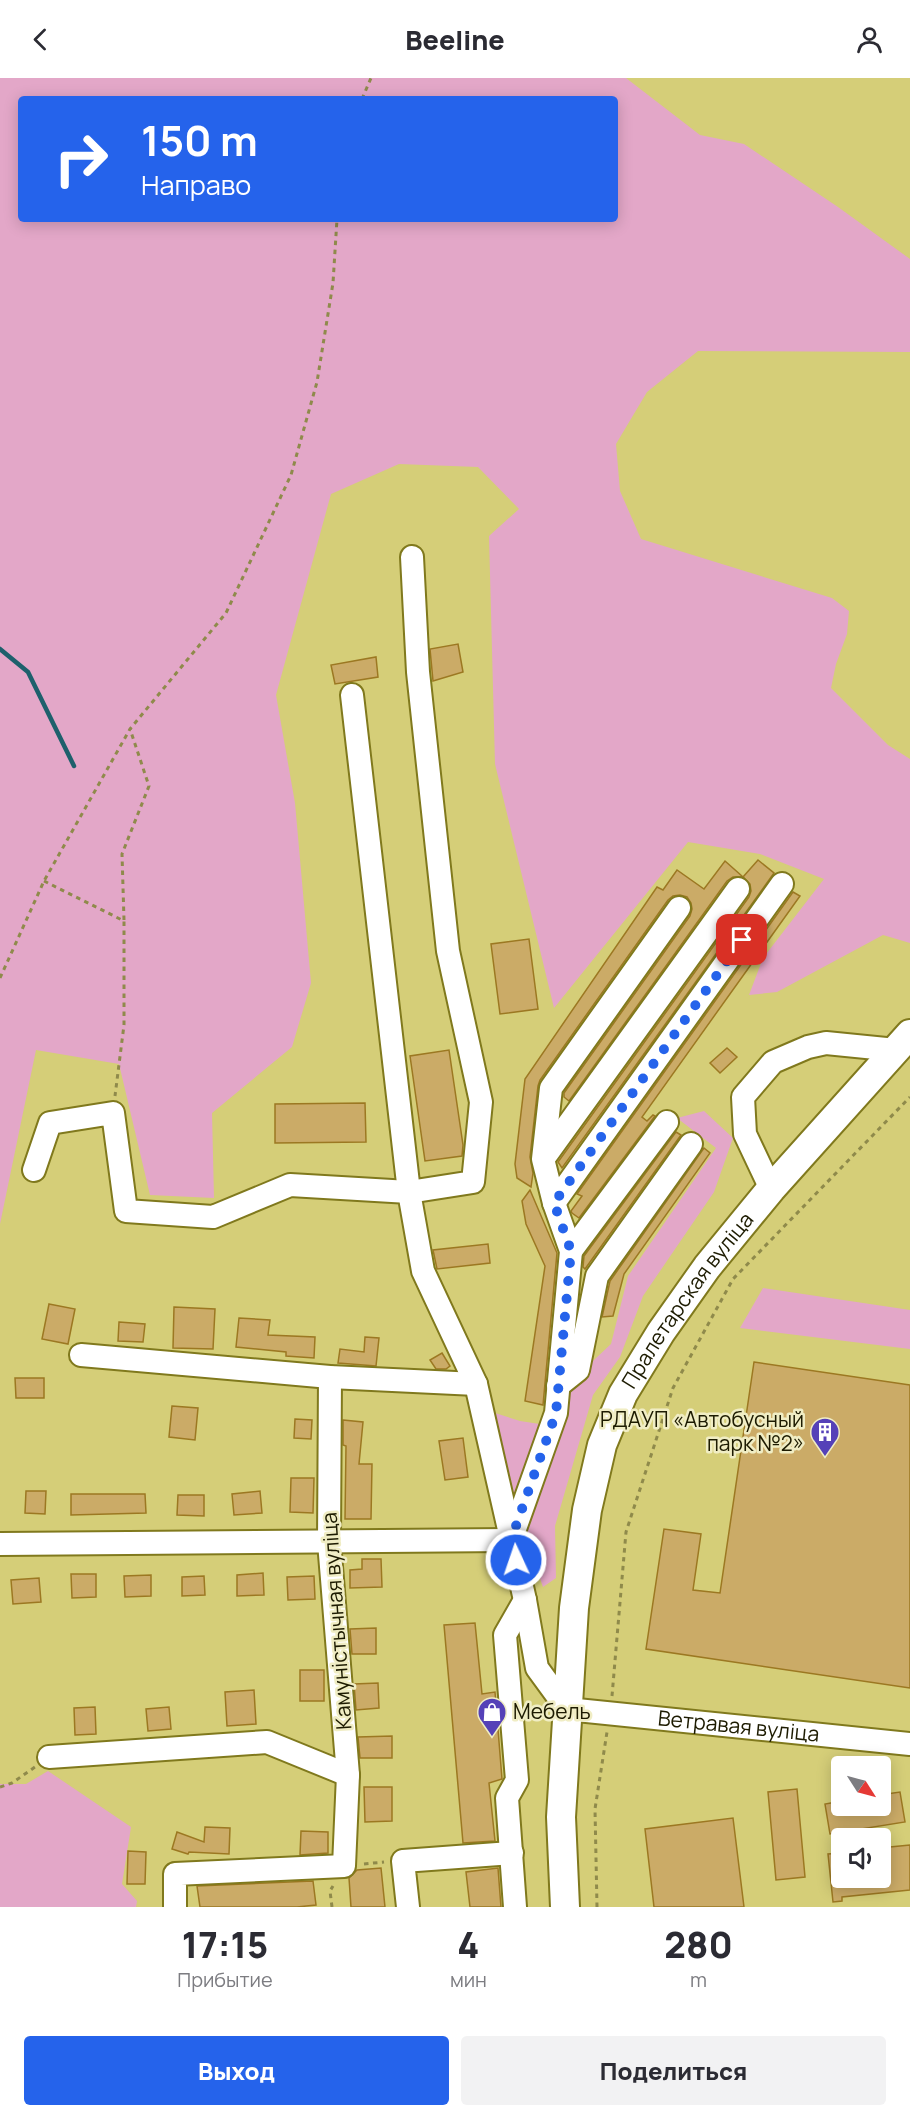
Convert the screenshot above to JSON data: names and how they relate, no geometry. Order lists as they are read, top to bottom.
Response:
{
  "streets": {
    "main road": ["Пралетарская вуліца"],
    "street": ["Камуністычная вуліца", "Ветравая вуліца"]
  },
  "crossings": [
    ["Пралетарская вуліца", "Ветравая вуліца"]
  ],
  "places": {
    "building": ["РДАУП «Автобусный парк №2»"],
    "shop": ["Мебель"]
  },
  "north": "bottom right",
  "page": {
    "header": "Beeline",
    "turn": ["150 m", "Направо"],
    "eta": [
      "17:15",
      "Прибытие",
      "4",
      "мин",
      "280",
      "m"
    ],
    "buttons": ["Выход", "Поделиться"]
  }
}
